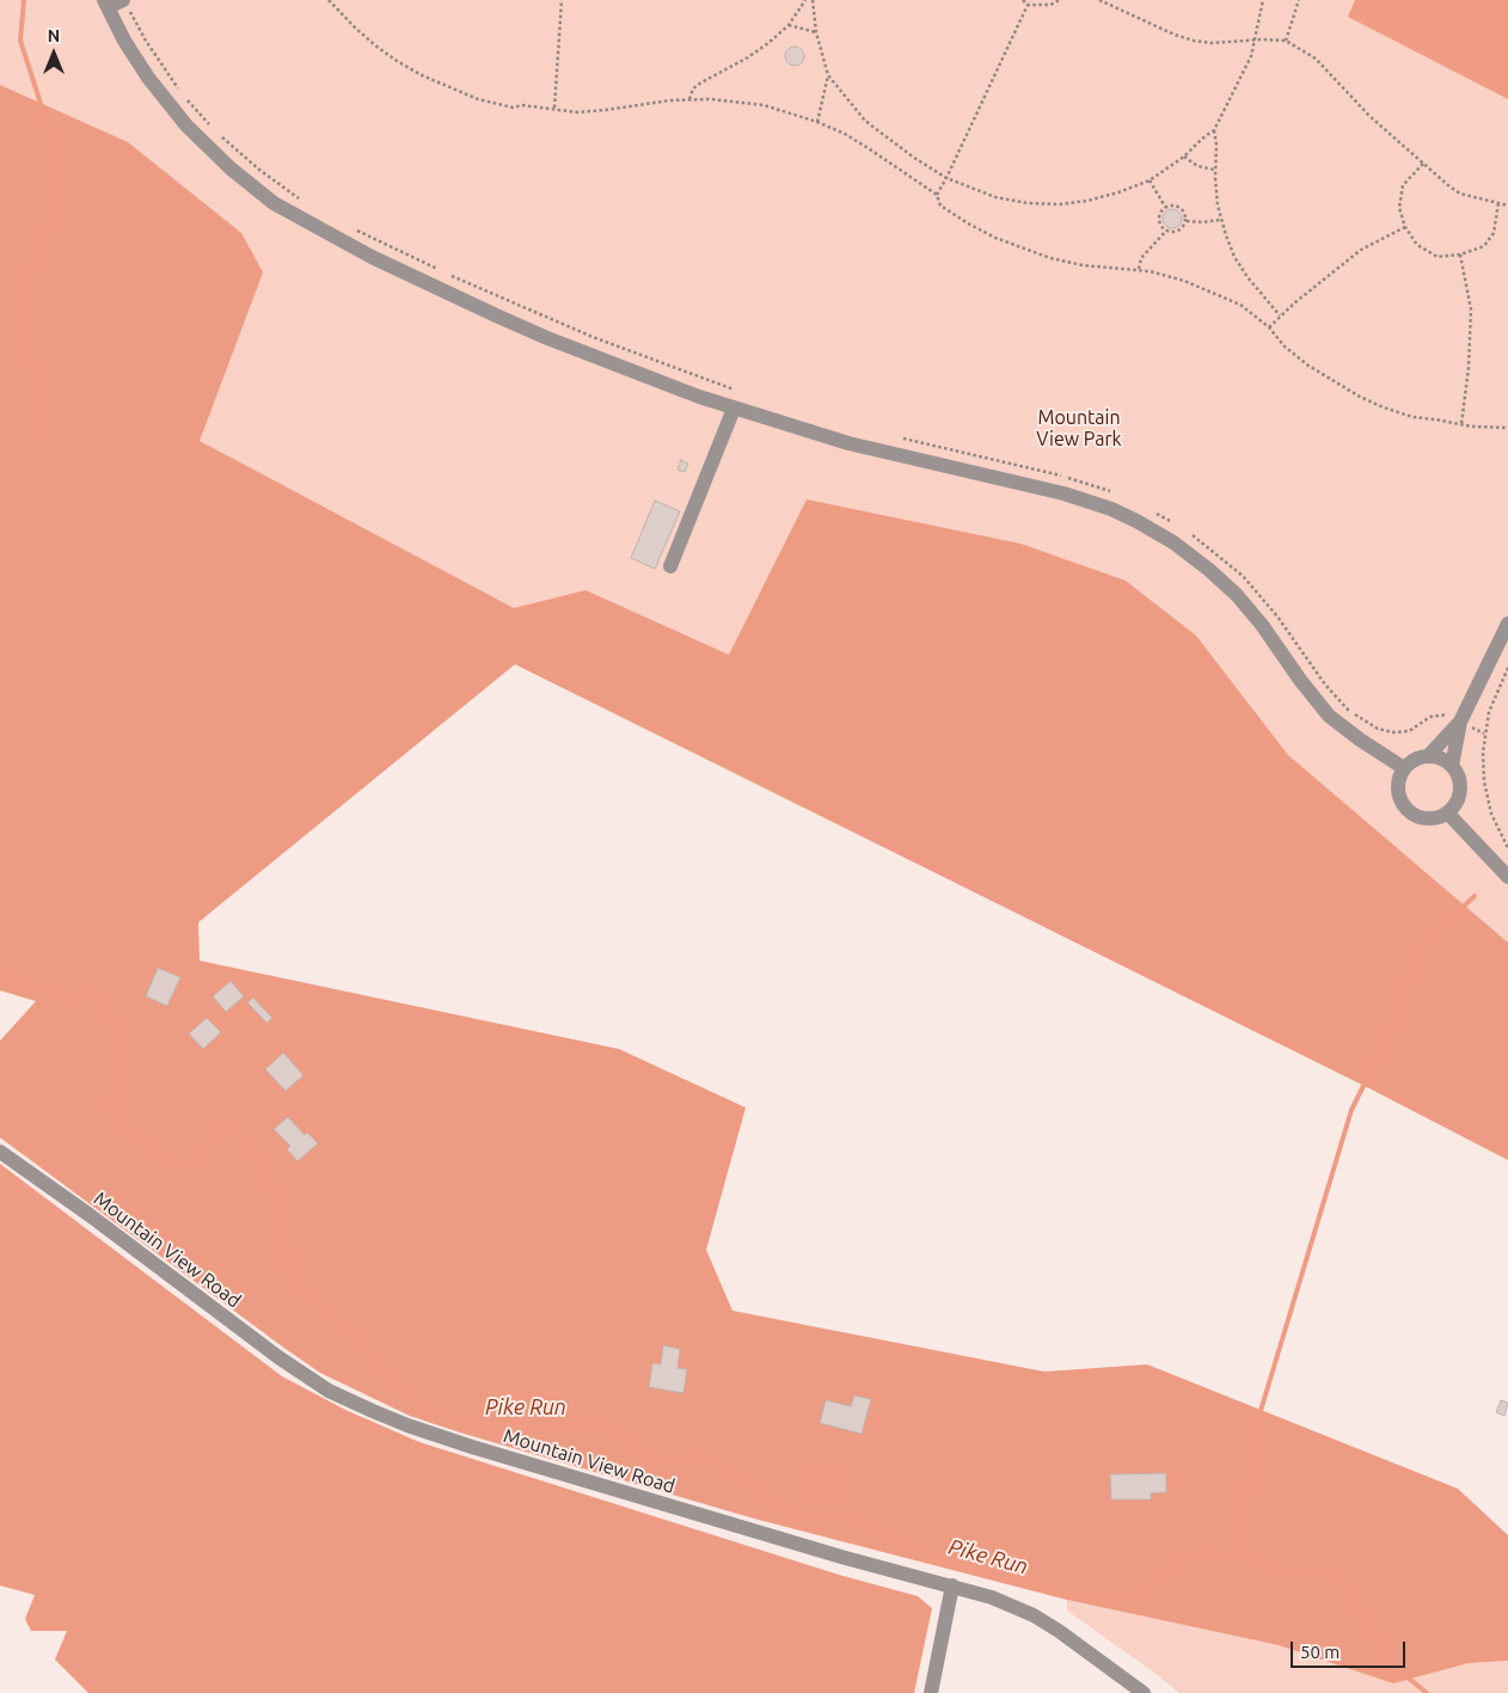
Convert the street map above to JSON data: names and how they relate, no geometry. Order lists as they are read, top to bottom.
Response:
{
  "streets": {
    "street": ["Mountain View Road"]
  },
  "water": ["Pike Run"],
  "parks": ["Mountain View Park"],
  "scale_bar": "50 m",
  "north": "top"
}
